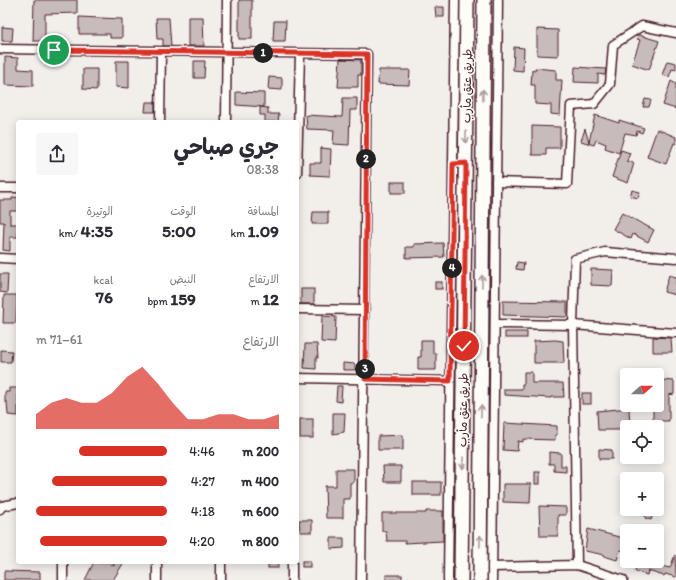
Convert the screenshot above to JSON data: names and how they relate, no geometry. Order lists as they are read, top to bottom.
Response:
{
  "streets": {
    "main road": ["طريق عتق مأرب"]
  },
  "north": "right",
  "page": {
    "pins": [
      "1",
      "2",
      "4",
      "3"
    ],
    "heading": ["جري صباحي", "08:38"],
    "stats": [
      ["المسافة", "1.09 km"],
      ["الوقت", "5:00"],
      ["الوتيرة", "4:35 /km"],
      ["الارتفاع", "12 m"],
      ["النبض", "159 bpm"],
      ["kcal", "76"]
    ],
    "chart": ["الارتفاع", "61–71 m"],
    "map_buttons": ["+", "−"],
    "list": [
      {
        "name": "200 m",
        "note": "4:46"
      },
      {
        "name": "400 m",
        "note": "4:27"
      },
      {
        "name": "600 m",
        "note": "4:18"
      },
      {
        "name": "800 m",
        "note": "4:20"
      }
    ]
  }
}
